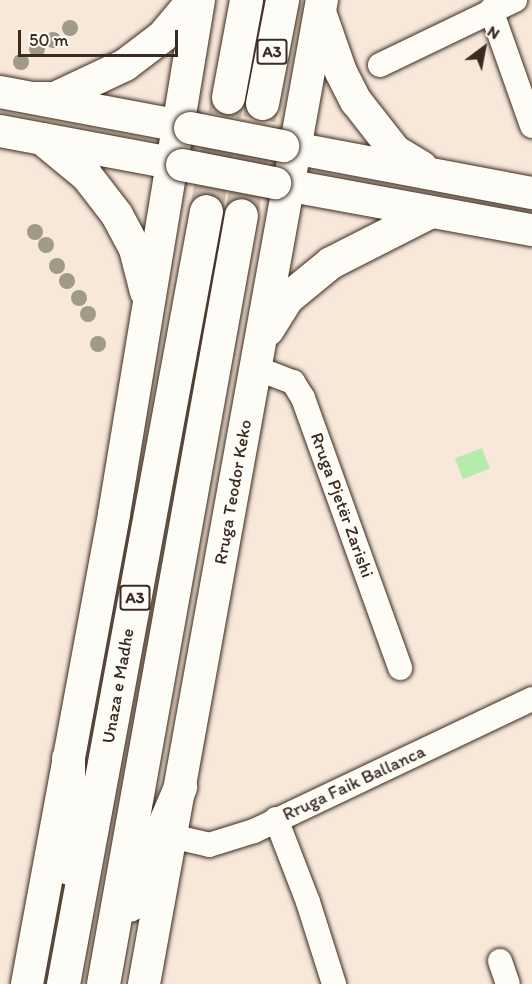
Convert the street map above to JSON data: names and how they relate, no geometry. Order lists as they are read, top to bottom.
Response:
{
  "streets": {
    "highway": ["A3", "Unaza e Madhe"],
    "main road": ["Rruga Teodor Keko"],
    "street": ["Rruga Pjetër Zarishi", "Rruga Faik Ballanca"]
  },
  "crossings": [
    ["Rruga Teodor Keko", "Rruga Pjetër Zarishi"],
    ["Rruga Teodor Keko", "Rruga Faik Ballanca"]
  ],
  "scale_bar": "50 m",
  "north": "top right"
}
